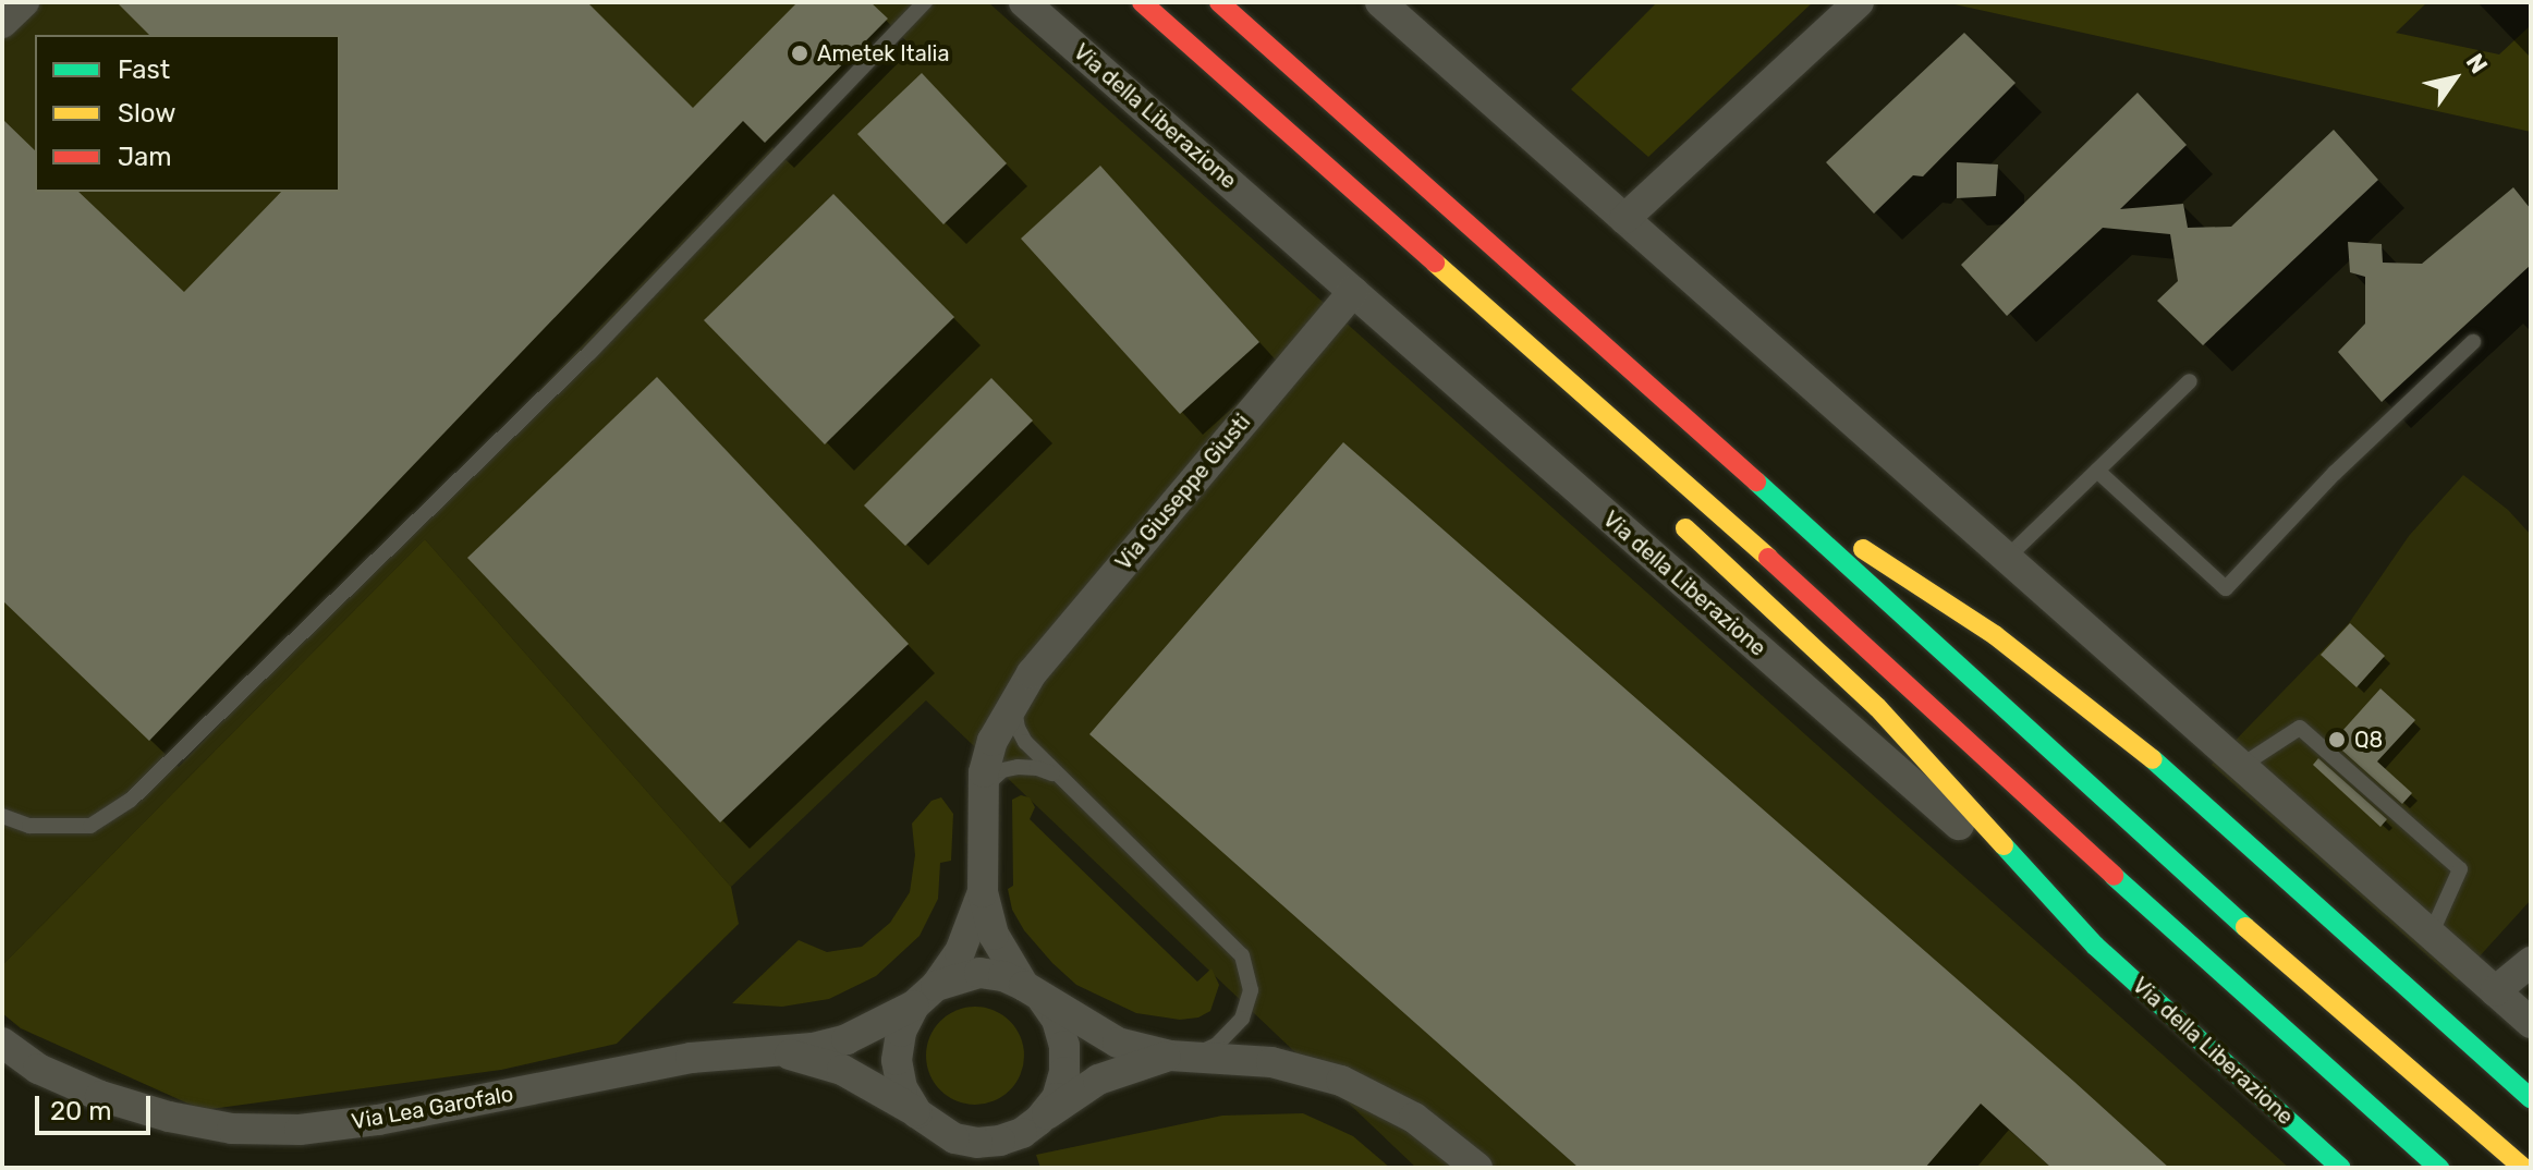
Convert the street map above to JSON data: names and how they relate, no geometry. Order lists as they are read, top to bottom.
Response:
{
  "streets": {
    "main road": ["Via della Liberazione"],
    "street": ["Via Giuseppe Giusti", "Via Lea Garofalo"]
  },
  "crossings": [
    ["Via della Liberazione", "Via Giuseppe Giusti"],
    ["Via Giuseppe Giusti", "Via Lea Garofalo"]
  ],
  "places": ["Ametek Italia", "Q8"],
  "legend": ["Fast", "Slow", "Jam"],
  "scale_bar": "20 m",
  "north": "top right"
}
